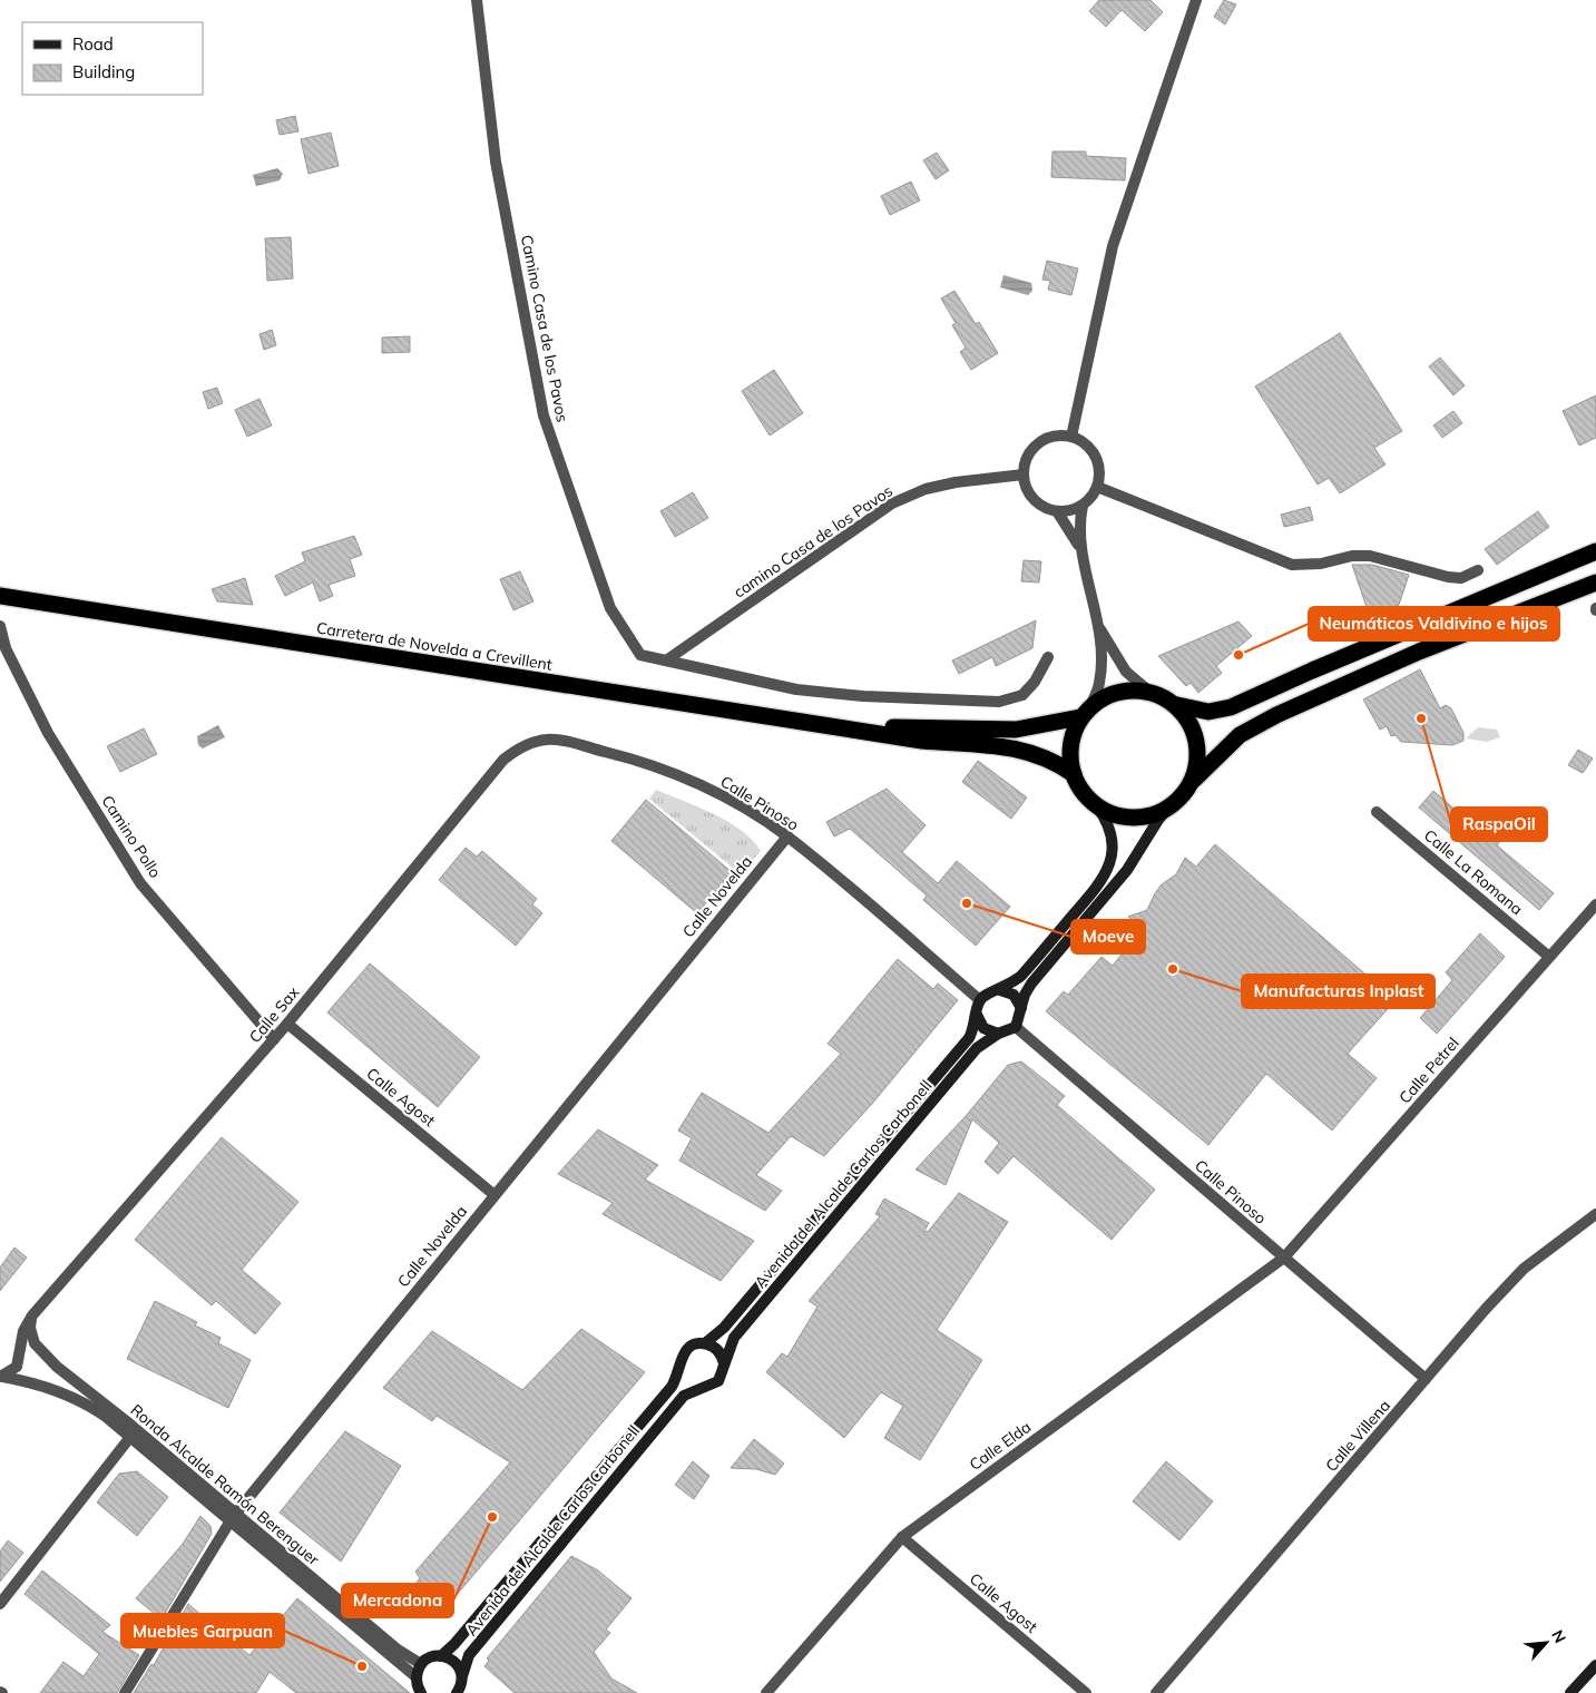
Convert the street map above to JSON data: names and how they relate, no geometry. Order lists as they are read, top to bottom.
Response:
{
  "streets": {
    "highway": ["Carretera de Novelda a Crevillent"],
    "main road": ["Avenida del Alcalde Carlos Carbonell"],
    "street": [
      "Camino Casa de los Pavos",
      "camino Casa de los Pavos",
      "Calle Pinoso",
      "Camino Pollo",
      "Calle La Romana",
      "Calle Novelda",
      "Calle Sax",
      "Calle Petrel",
      "Calle Agost",
      "Calle Villena",
      "Calle Elda",
      "Ronda Alcalde Ramón Berenguer"
    ]
  },
  "crossings": [
    ["Camino Casa de los Pavos", "camino Casa de los Pavos"],
    ["Calle Pinoso", "Calle Novelda"],
    ["Calle Pinoso", "Calle Sax"],
    ["Calle Pinoso", "Calle Petrel"],
    ["Calle Pinoso", "Avenida del Alcalde Carlos Carbonell"],
    ["Calle Pinoso", "Calle Villena"],
    ["Calle Pinoso", "Calle Elda"],
    ["Camino Pollo", "Calle Sax"],
    ["Calle La Romana", "Calle Petrel"],
    ["Calle Novelda", "Calle Agost"],
    ["Calle Novelda", "Ronda Alcalde Ramón Berenguer"],
    ["Calle Sax", "Calle Agost"],
    ["Calle Sax", "Ronda Alcalde Ramón Berenguer"],
    ["Calle Petrel", "Calle Elda"],
    ["Calle Agost", "Calle Elda"],
    ["Avenida del Alcalde Carlos Carbonell", "Ronda Alcalde Ramón Berenguer"]
  ],
  "places": [
    "Neumáticos Valdivino e hijos",
    "RaspaOil",
    "Moeve",
    "Manufacturas Inplast",
    "Mercadona",
    "Muebles Garpuan"
  ],
  "legend": ["Road", "Building"],
  "north": "top right"
}
